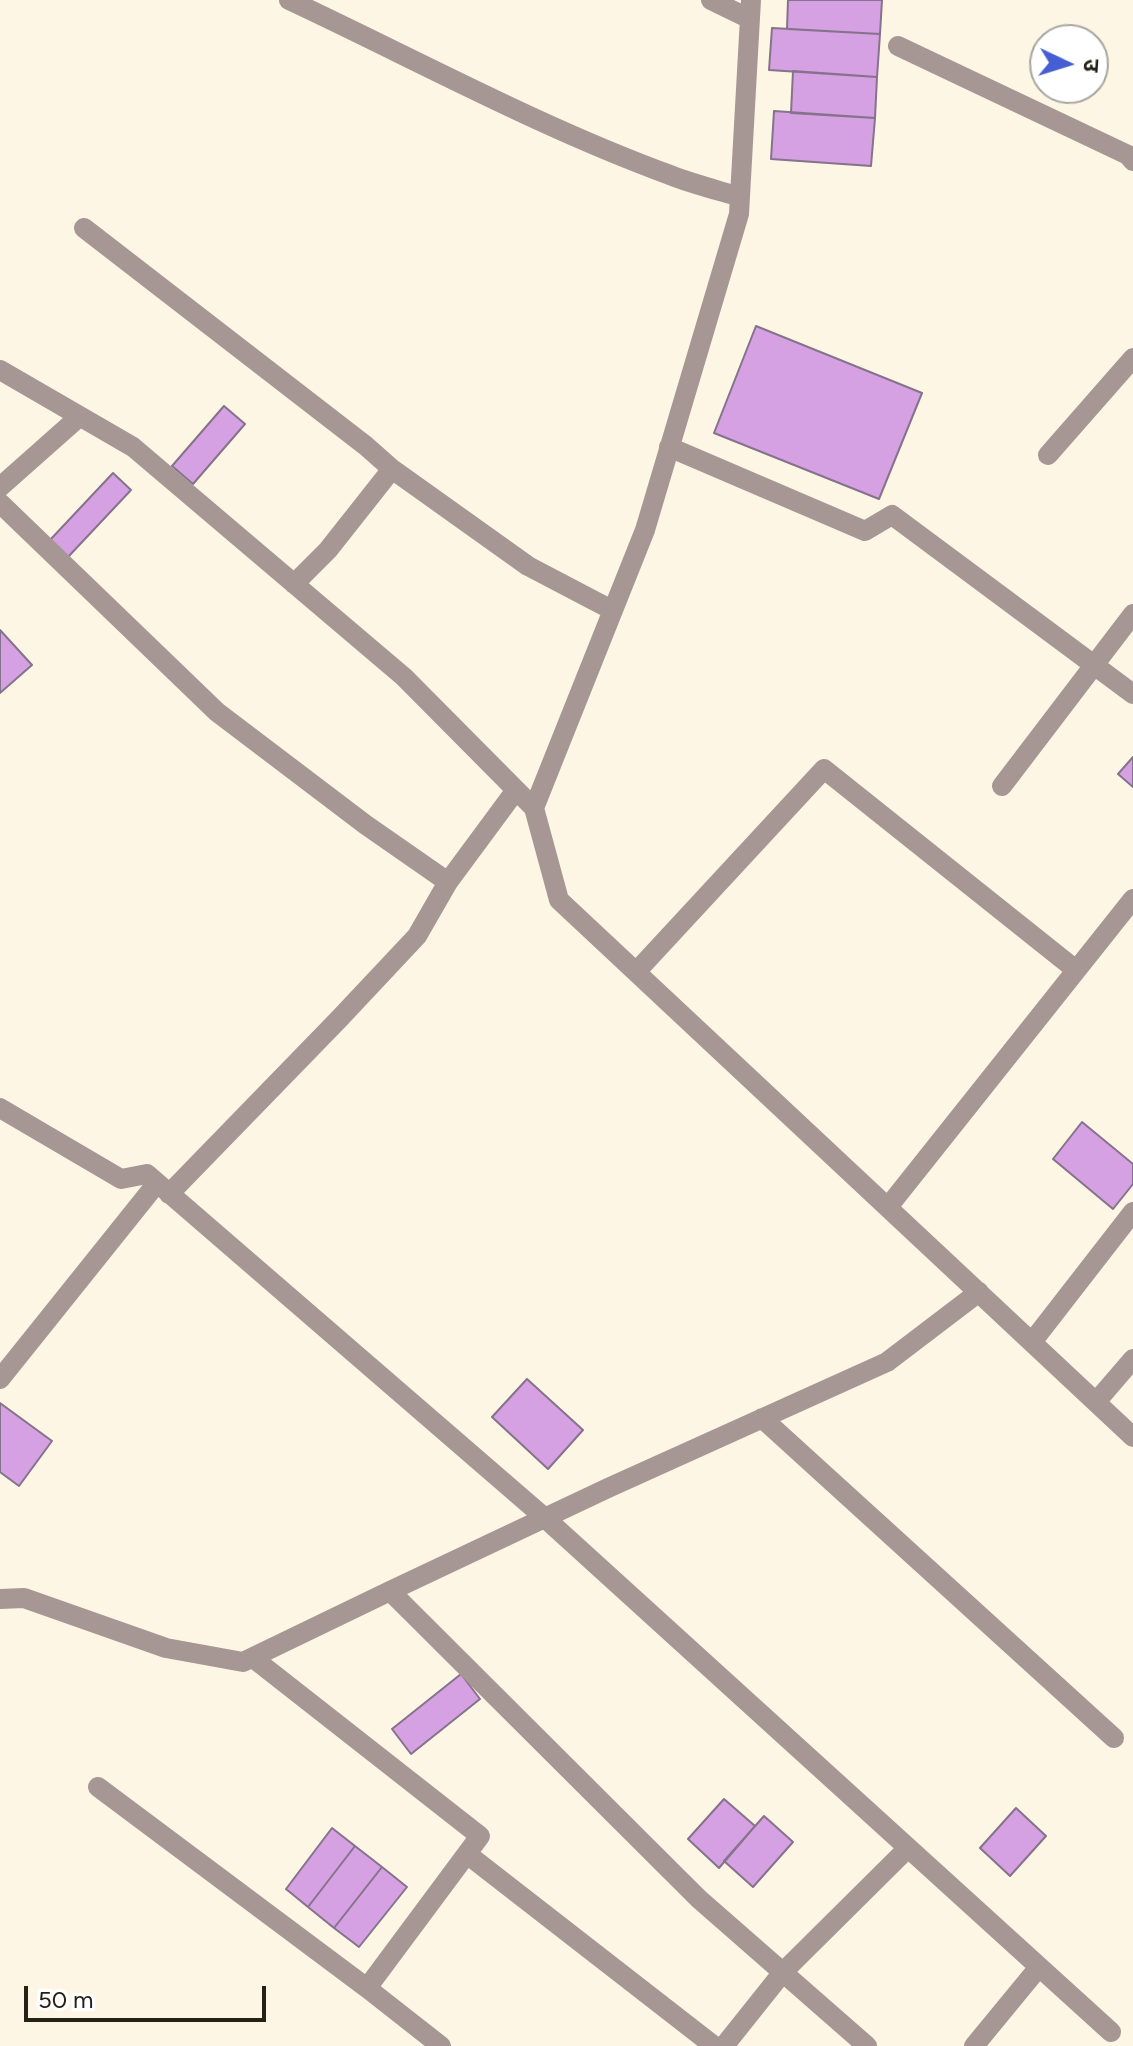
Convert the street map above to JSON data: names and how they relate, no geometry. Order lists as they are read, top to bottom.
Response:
{
  "scale_bar": "50 m",
  "north": "right"
}
